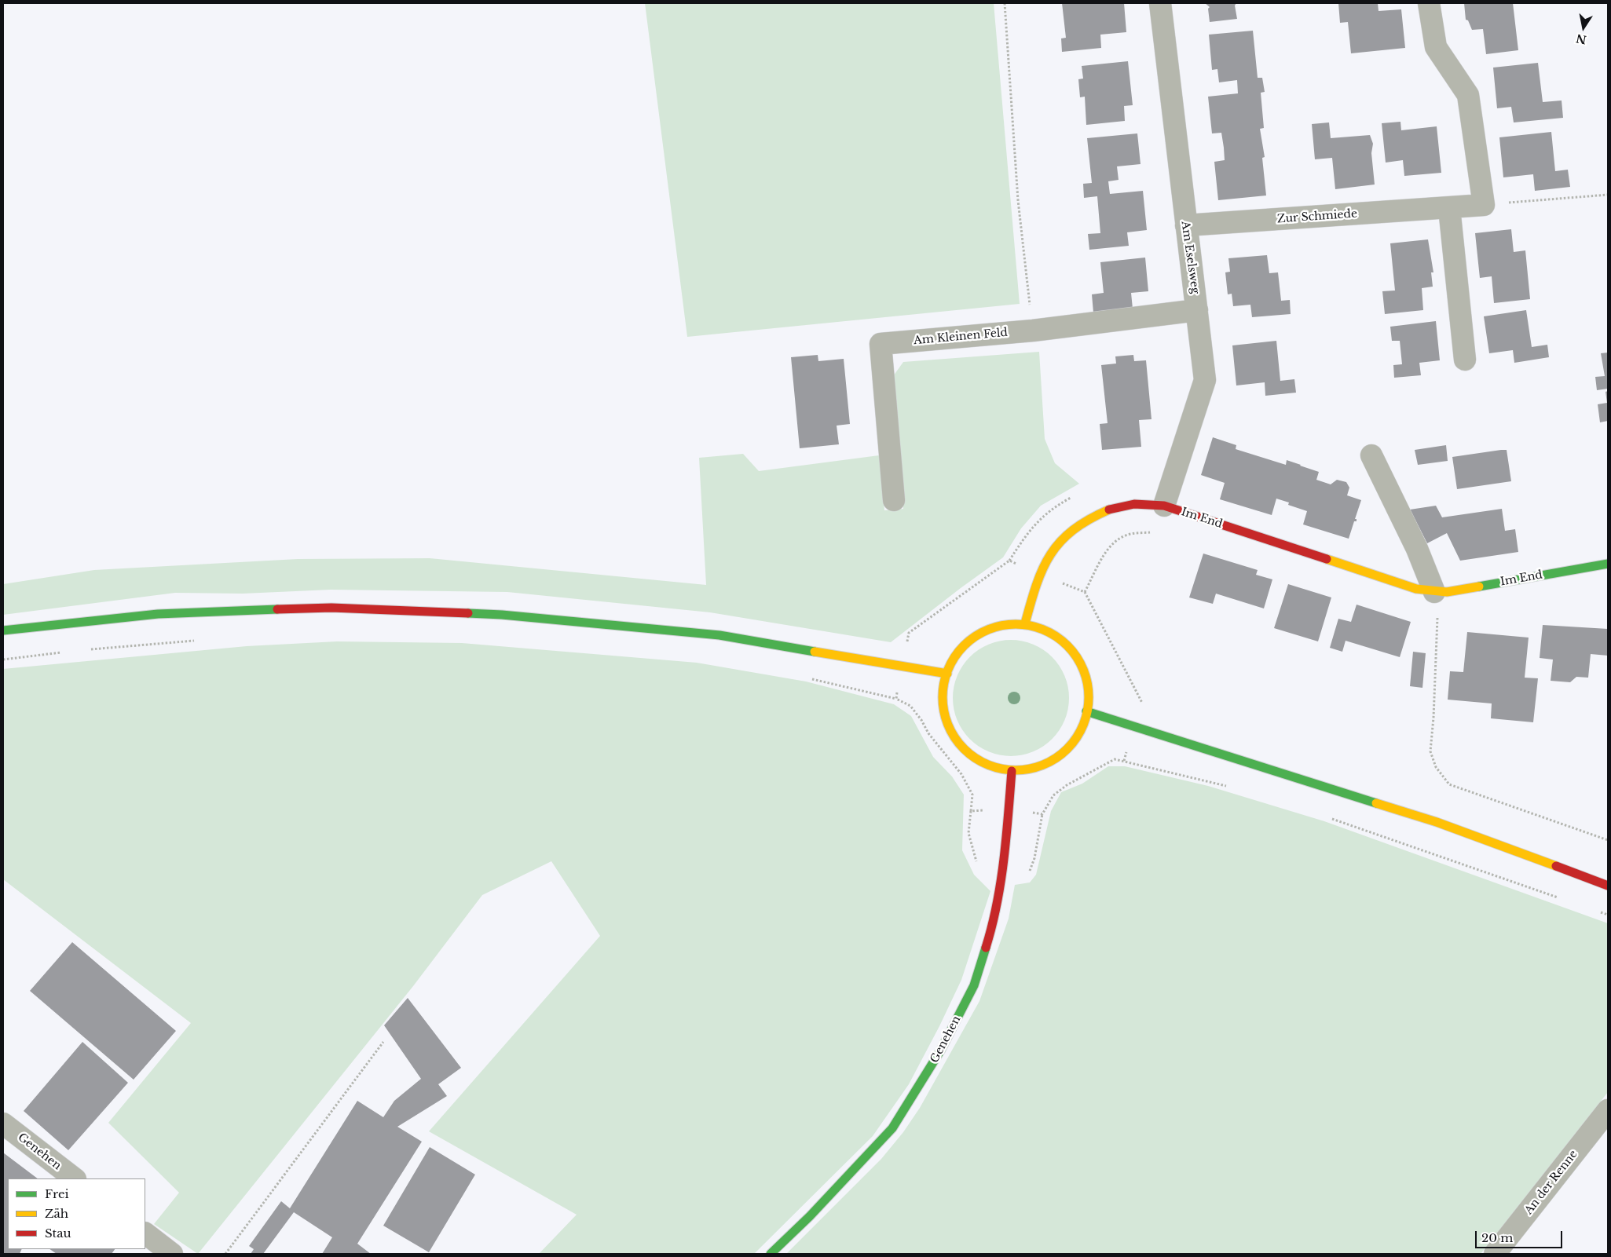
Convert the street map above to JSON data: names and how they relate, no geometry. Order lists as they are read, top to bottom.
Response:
{
  "streets": {
    "street": [
      "Zur Schmiede",
      "Am Eselsweg",
      "Am Kleinen Feld",
      "Im End",
      "Genehen",
      "An der Renne"
    ]
  },
  "crossings": [
    ["Zur Schmiede", "Am Eselsweg"],
    ["Am Eselsweg", "Am Kleinen Feld"],
    ["Am Eselsweg", "Im End"]
  ],
  "legend": ["Frei", "Zäh", "Stau"],
  "scale_bar": "20 m",
  "north": "bottom"
}
